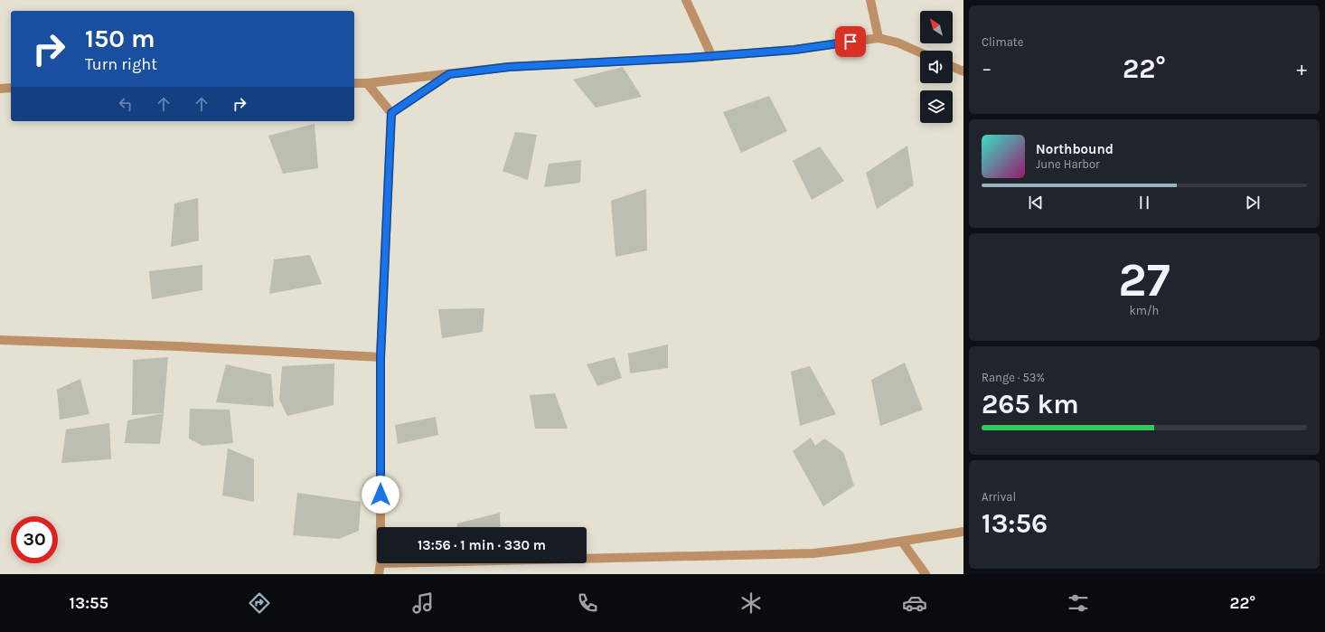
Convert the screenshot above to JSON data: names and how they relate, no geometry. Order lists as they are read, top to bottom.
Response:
{
  "north": "top left",
  "page": {
    "tile": [
      "Climate",
      ["27", "km/h"],
      ["Range · 53%", "265 km"],
      ["Arrival", "13:56"]
    ],
    "turn": ["150 m", "Turn right"],
    "heat": ["−", "22°", "+"],
    "song": ["Northbound", "June Harbor"],
    "limit": "30",
    "trip": "13:56 · 1 min · 330 m",
    "tabs": ["13:55", "22°"]
  }
}
